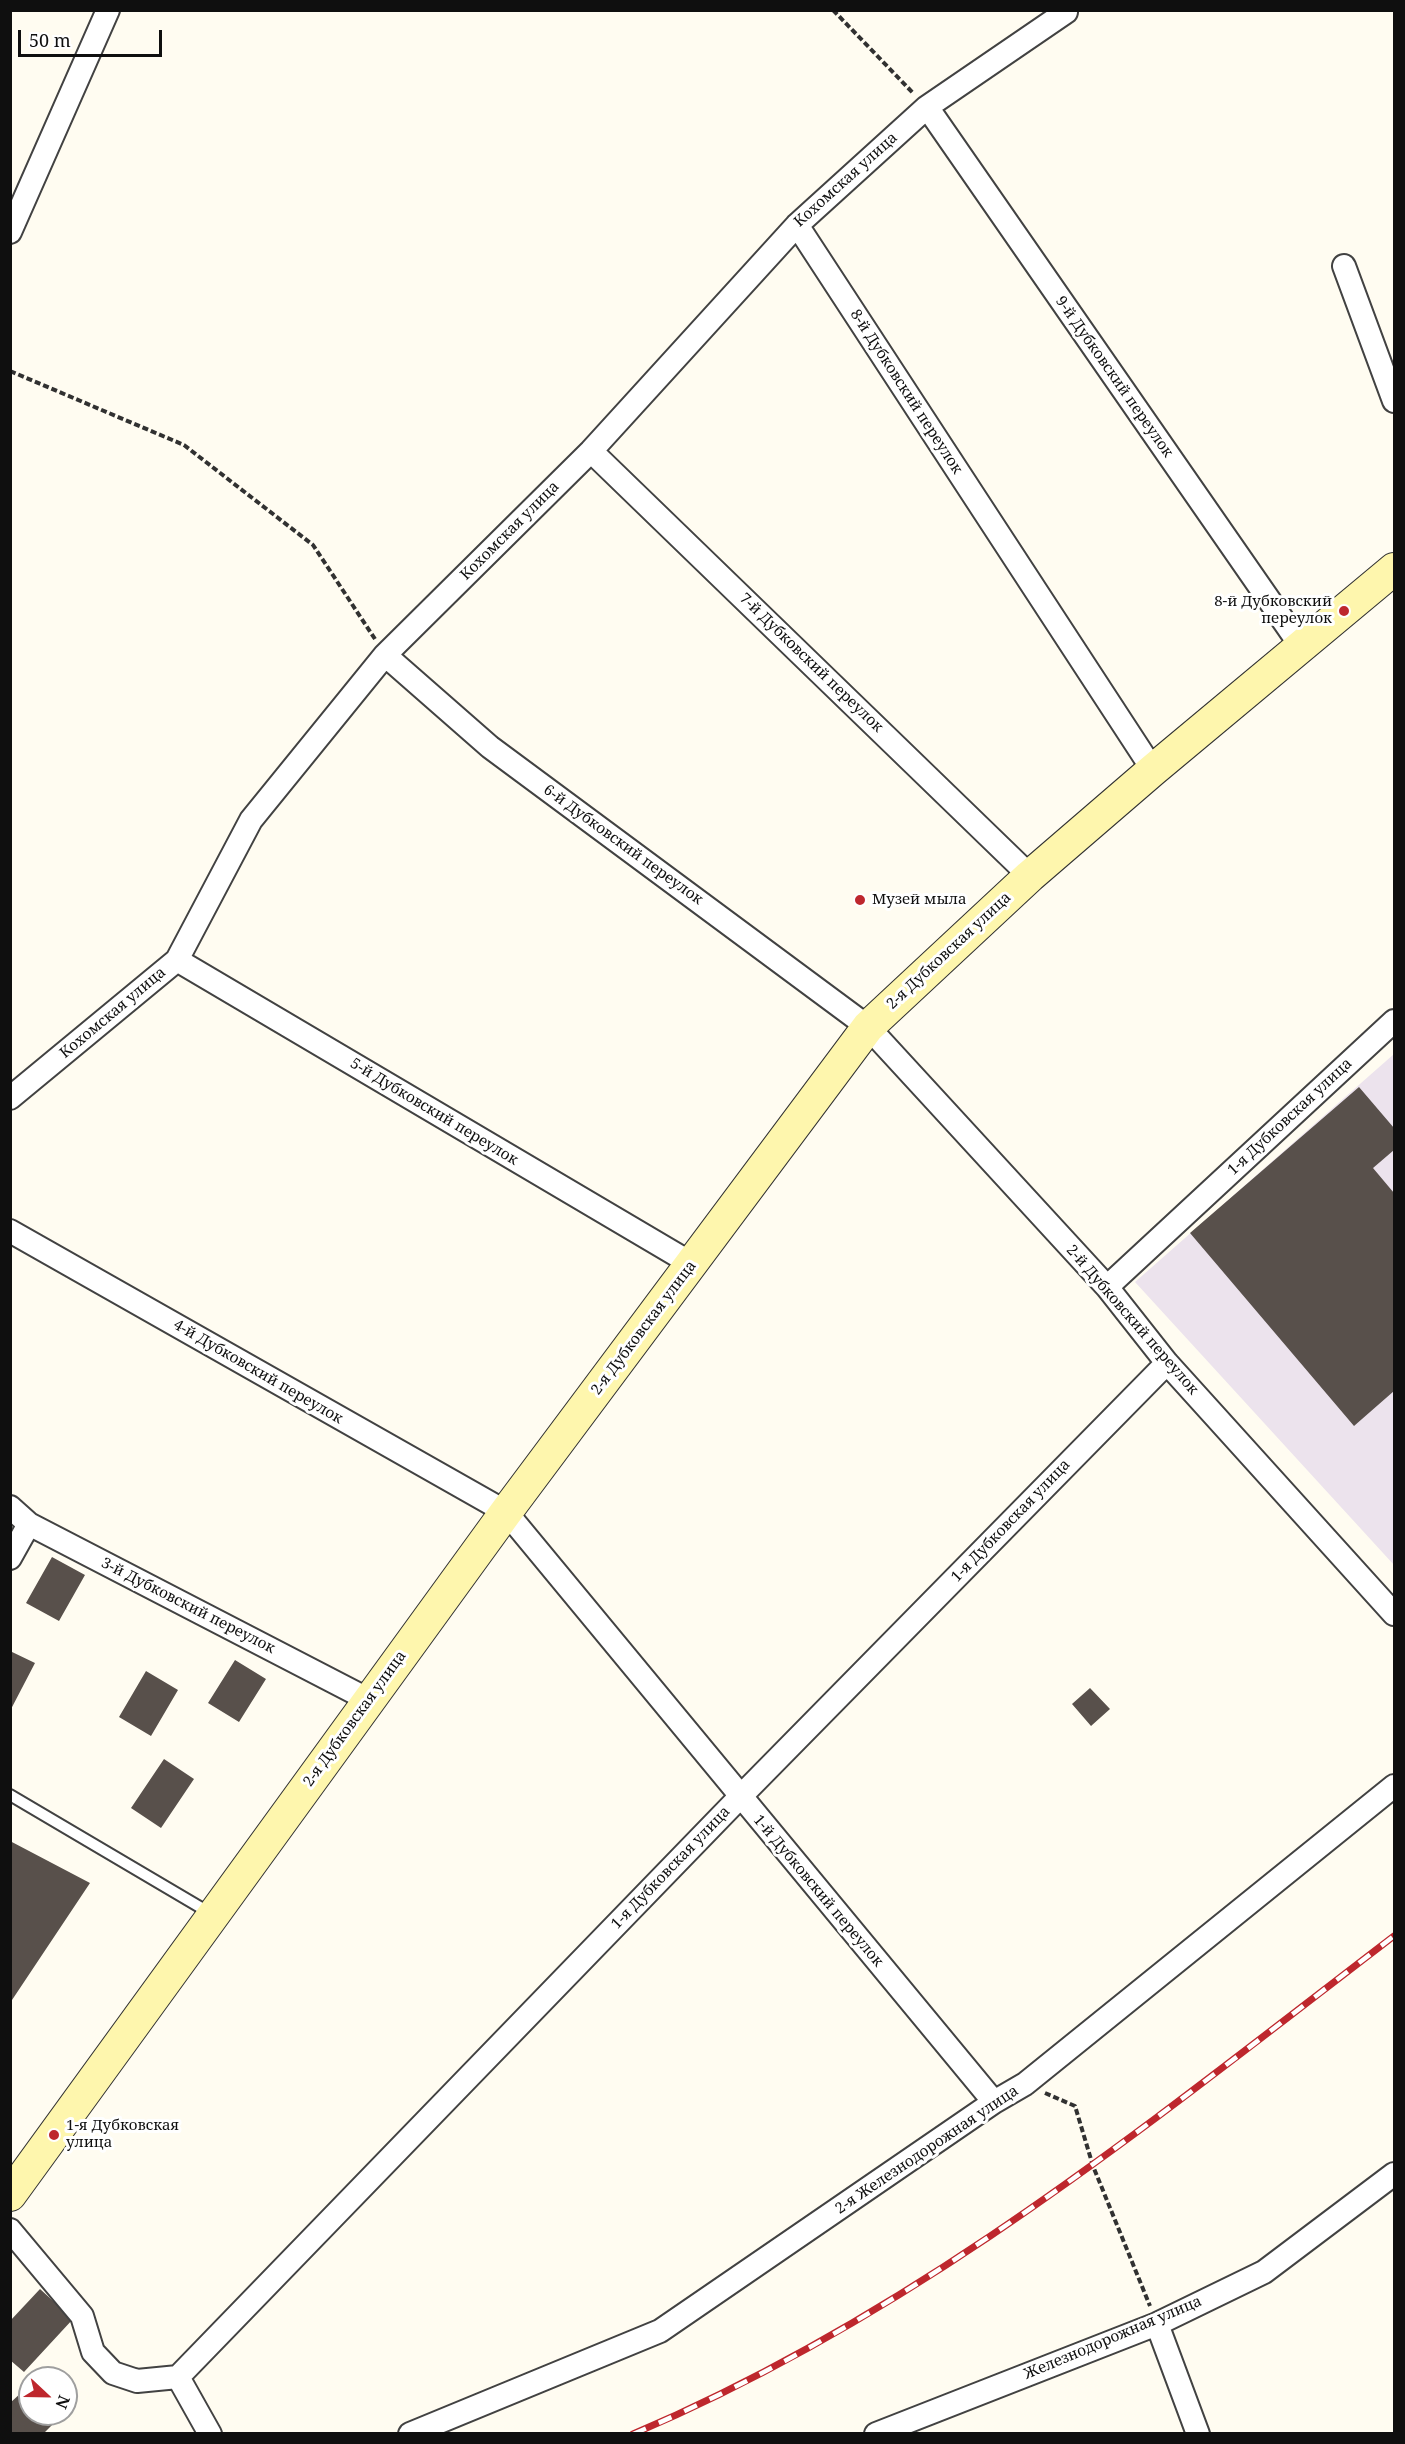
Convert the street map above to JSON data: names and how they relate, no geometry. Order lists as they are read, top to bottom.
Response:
{
  "streets": {
    "main road": ["2-я Дубковская улица"],
    "street": [
      "Кохомская улица",
      "9-й Дубковский переулок",
      "8-й Дубковский переулок",
      "7-й Дубковский переулок",
      "6-й Дубковский переулок",
      "5-й Дубковский переулок",
      "1-я Дубковская улица",
      "2-й Дубковский переулок",
      "4-й Дубковский переулок",
      "3-й Дубковский переулок",
      "1-й Дубковский переулок",
      "2-я Железнодорожная улица",
      "Железнодорожная улица"
    ]
  },
  "crossings": [
    ["Кохомская улица", "9-й Дубковский переулок"],
    ["Кохомская улица", "8-й Дубковский переулок"],
    ["Кохомская улица", "7-й Дубковский переулок"],
    ["Кохомская улица", "6-й Дубковский переулок"],
    ["Кохомская улица", "5-й Дубковский переулок"],
    ["9-й Дубковский переулок", "2-я Дубковская улица"],
    ["8-й Дубковский переулок", "2-я Дубковская улица"],
    ["7-й Дубковский переулок", "2-я Дубковская улица"],
    ["6-й Дубковский переулок", "2-я Дубковская улица"],
    ["6-й Дубковский переулок", "2-й Дубковский переулок"],
    ["2-я Дубковская улица", "5-й Дубковский переулок"],
    ["2-я Дубковская улица", "2-й Дубковский переулок"],
    ["2-я Дубковская улица", "4-й Дубковский переулок"],
    ["2-я Дубковская улица", "3-й Дубковский переулок"],
    ["2-я Дубковская улица", "1-й Дубковский переулок"],
    ["1-я Дубковская улица", "2-й Дубковский переулок"],
    ["1-я Дубковская улица", "1-й Дубковский переулок"],
    ["4-й Дубковский переулок", "1-й Дубковский переулок"],
    ["1-й Дубковский переулок", "2-я Железнодорожная улица"]
  ],
  "places": ["8-й Дубковский переулок", "Музей мыла", "1-я Дубковская улица"],
  "scale_bar": "50 m",
  "north": "right"
}
